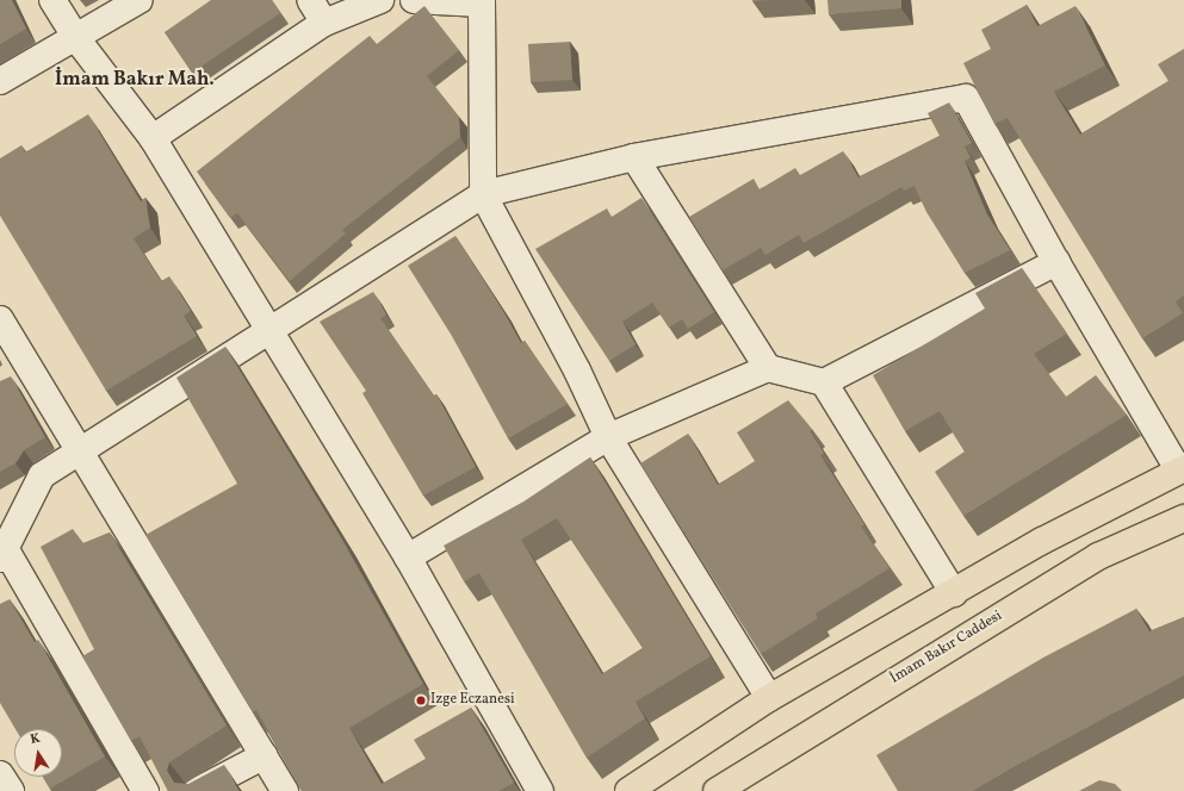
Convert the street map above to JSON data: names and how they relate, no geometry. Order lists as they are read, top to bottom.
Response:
{
  "streets": {
    "main road": ["İmam Bakır Caddesi"]
  },
  "districts": ["İmam Bakır Mah."],
  "places": ["Izge Eczanesi"],
  "north": "top"
}
